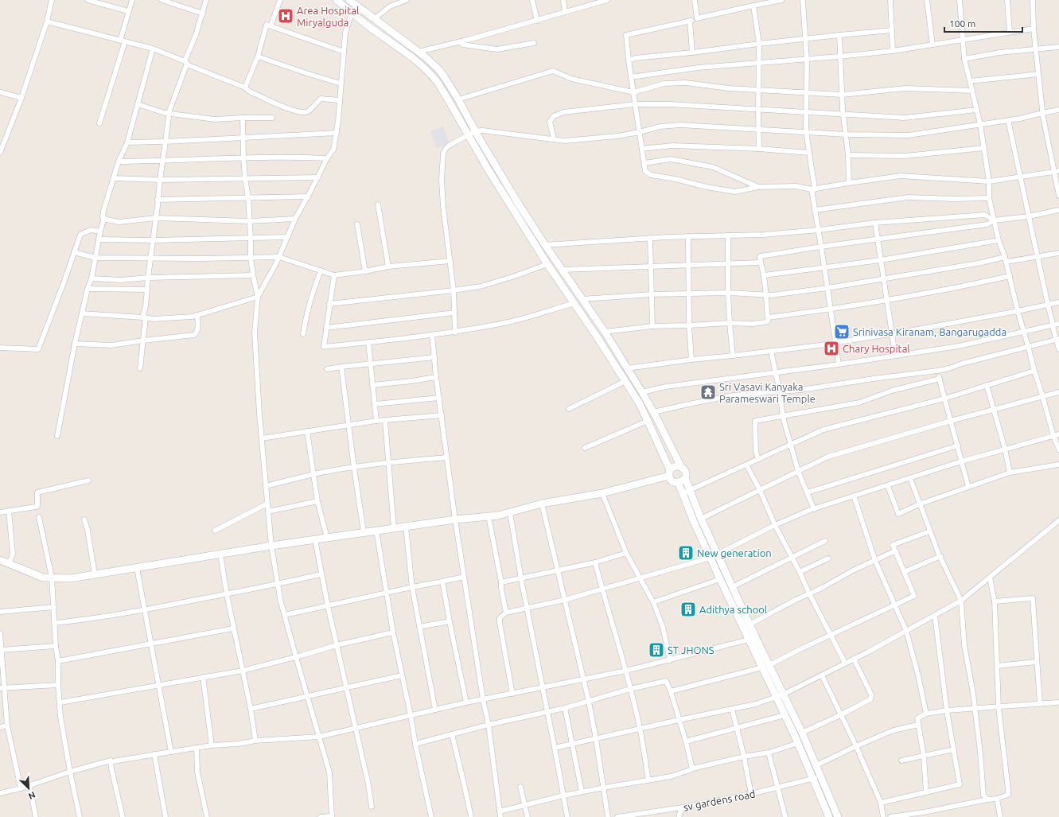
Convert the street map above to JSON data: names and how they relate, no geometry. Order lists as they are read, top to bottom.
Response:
{
  "streets": {
    "street": ["sv gardens road"]
  },
  "places": {
    "hospital": ["Area Hospital Miryalguda", "Chary Hospital"],
    "supermarket": ["Srinivasa Kiranam, Bangarugadda"],
    "temple": ["Sri Vasavi Kanyaka Parameswari Temple"],
    "building": ["New generation", "Adithya school", "ST JHONS"]
  },
  "scale_bar": "100 m",
  "north": "bottom right"
}
